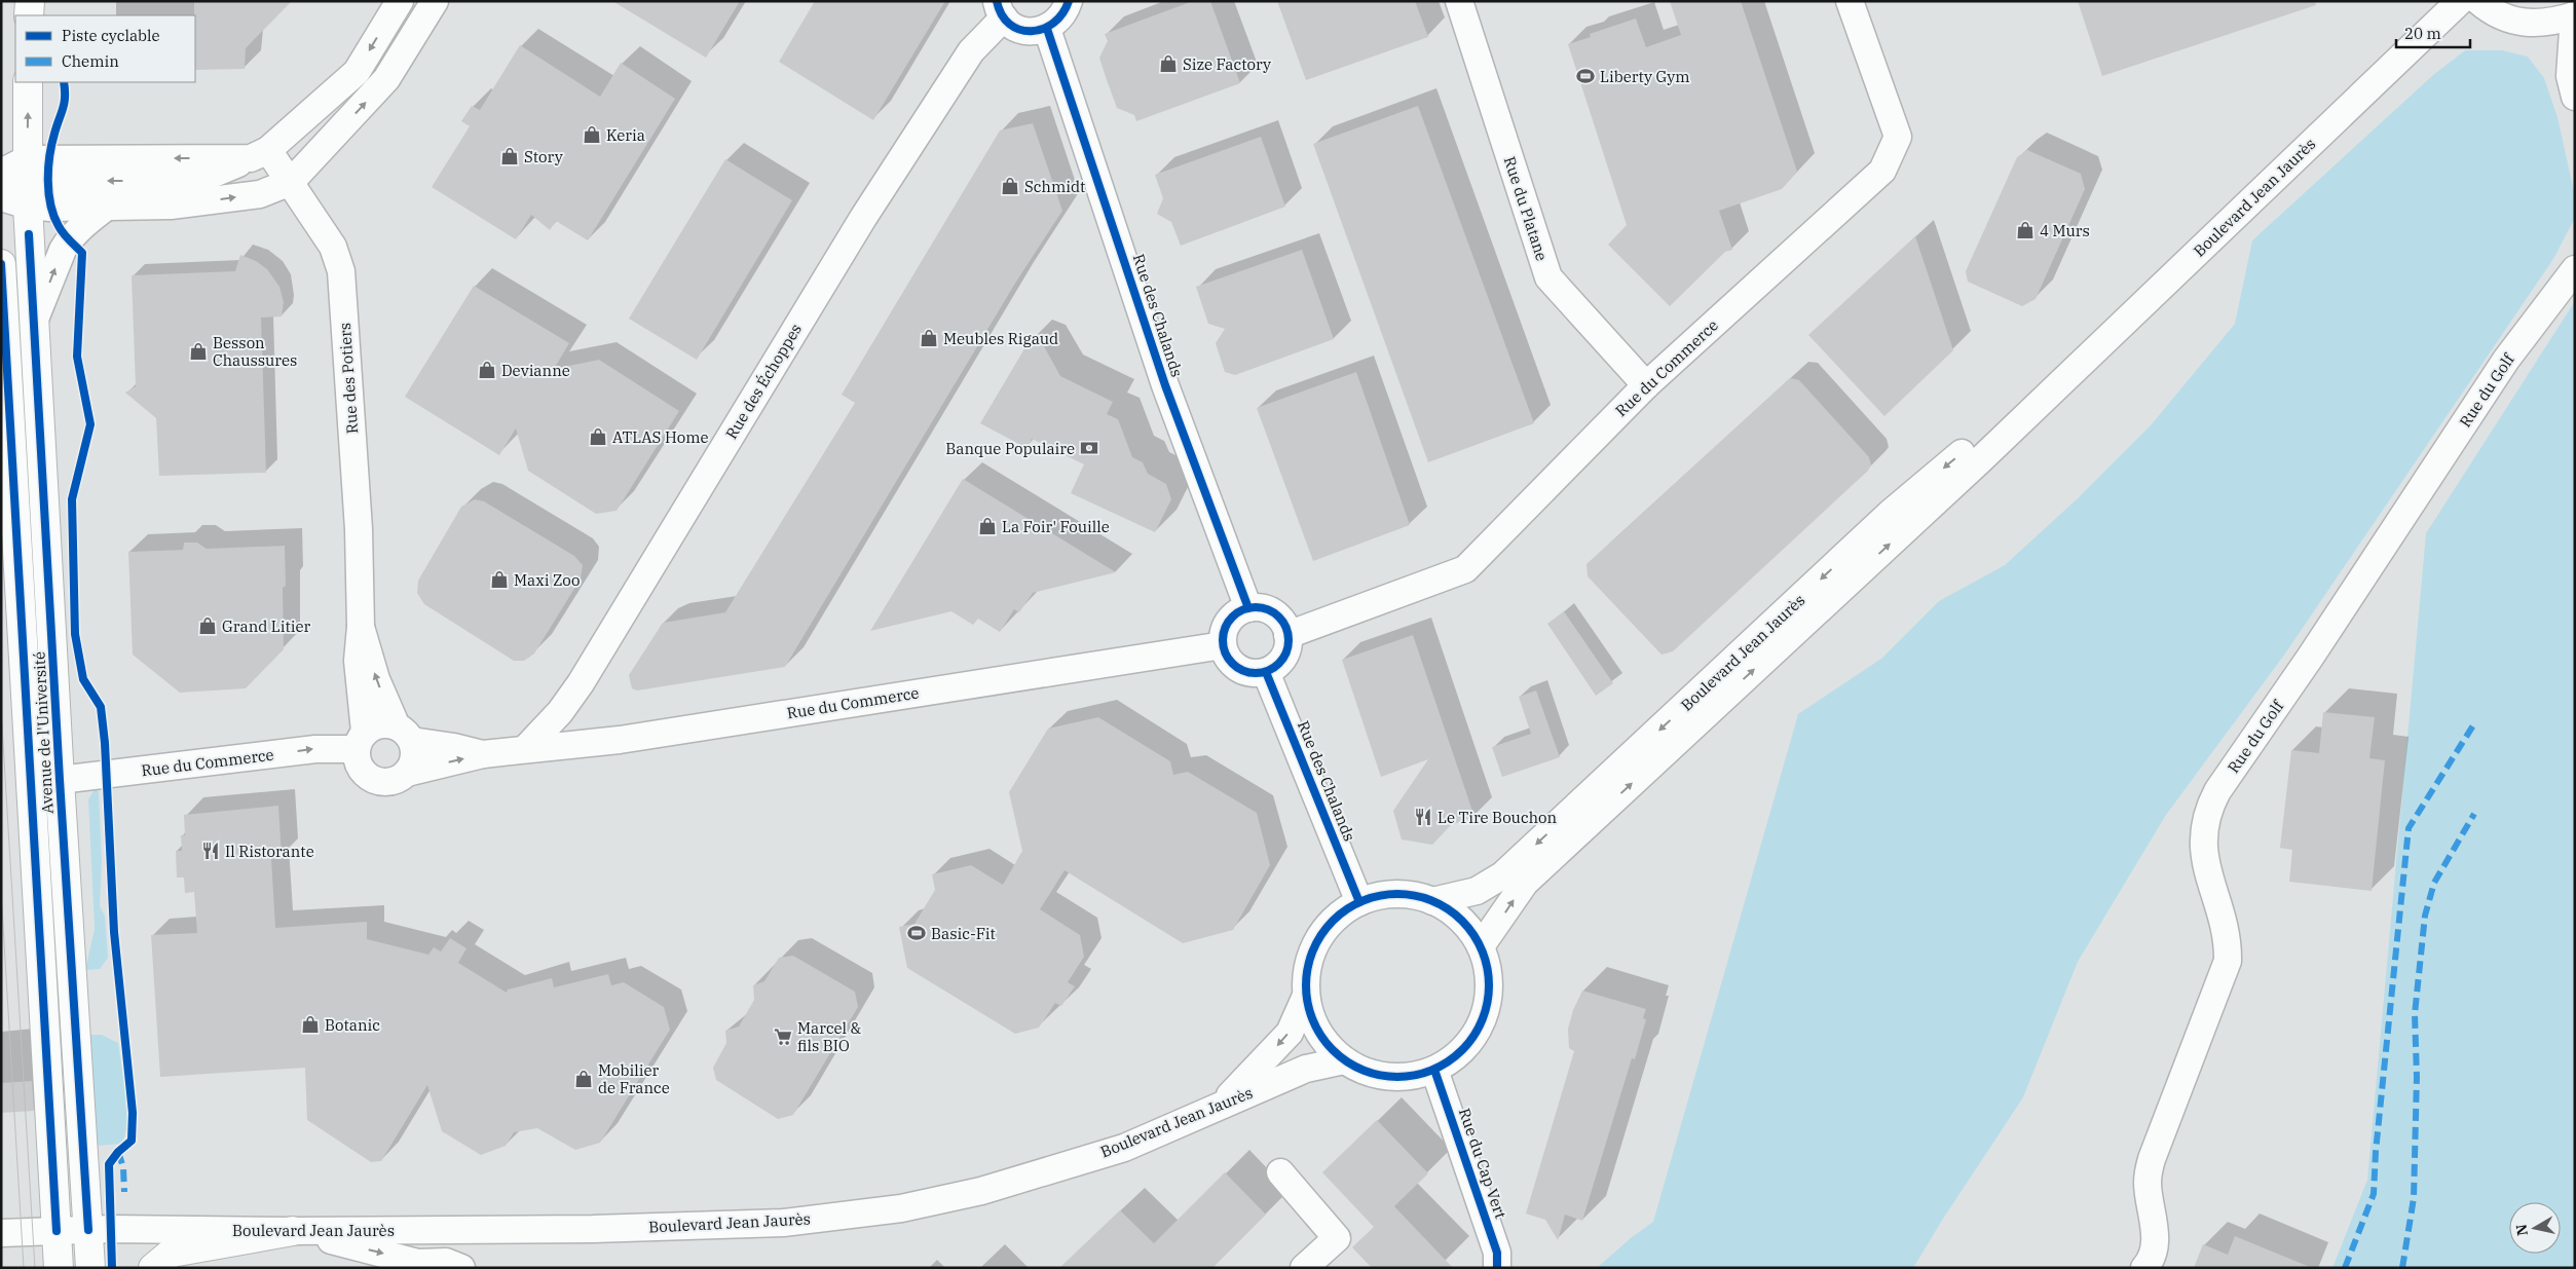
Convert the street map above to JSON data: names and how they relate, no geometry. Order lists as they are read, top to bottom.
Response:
{
  "streets": {
    "main road": ["Avenue de l'Université"],
    "street": [
      "Boulevard Jean Jaurès",
      "Rue du Platane",
      "Rue des Chalands",
      "Rue du Commerce",
      "Rue des Potiers",
      "Rue des Échoppes",
      "Rue du Golf",
      "Rue du Cap Vert"
    ]
  },
  "crossings": [
    ["Boulevard Jean Jaurès", "Rue des Chalands"],
    ["Boulevard Jean Jaurès", "Avenue de l'Université"],
    ["Boulevard Jean Jaurès", "Rue du Cap Vert"],
    ["Rue du Platane", "Rue du Commerce"],
    ["Rue des Chalands", "Rue du Commerce"],
    ["Rue des Chalands", "Rue du Cap Vert"],
    ["Rue du Commerce", "Rue des Potiers"],
    ["Rue du Commerce", "Rue des Échoppes"],
    ["Rue du Commerce", "Avenue de l'Université"]
  ],
  "places": {
    "shop": [
      "Size Factory",
      "Keria",
      "Story",
      "Schmidt",
      "4 Murs",
      "Meubles Rigaud",
      "Besson Chaussures",
      "Devianne",
      "ATLAS Home",
      "La Foir' Fouille",
      "Maxi Zoo",
      "Grand Litier",
      "Botanic",
      "Mobilier de France"
    ],
    "sports": ["Liberty Gym", "Basic-Fit"],
    "bank": ["Banque Populaire"],
    "restaurant": ["Le Tire Bouchon", "Il Ristorante"],
    "supermarket": ["Marcel & fils BIO"]
  },
  "legend": ["Piste cyclable", "Chemin"],
  "scale_bar": "20 m",
  "north": "left"
}
